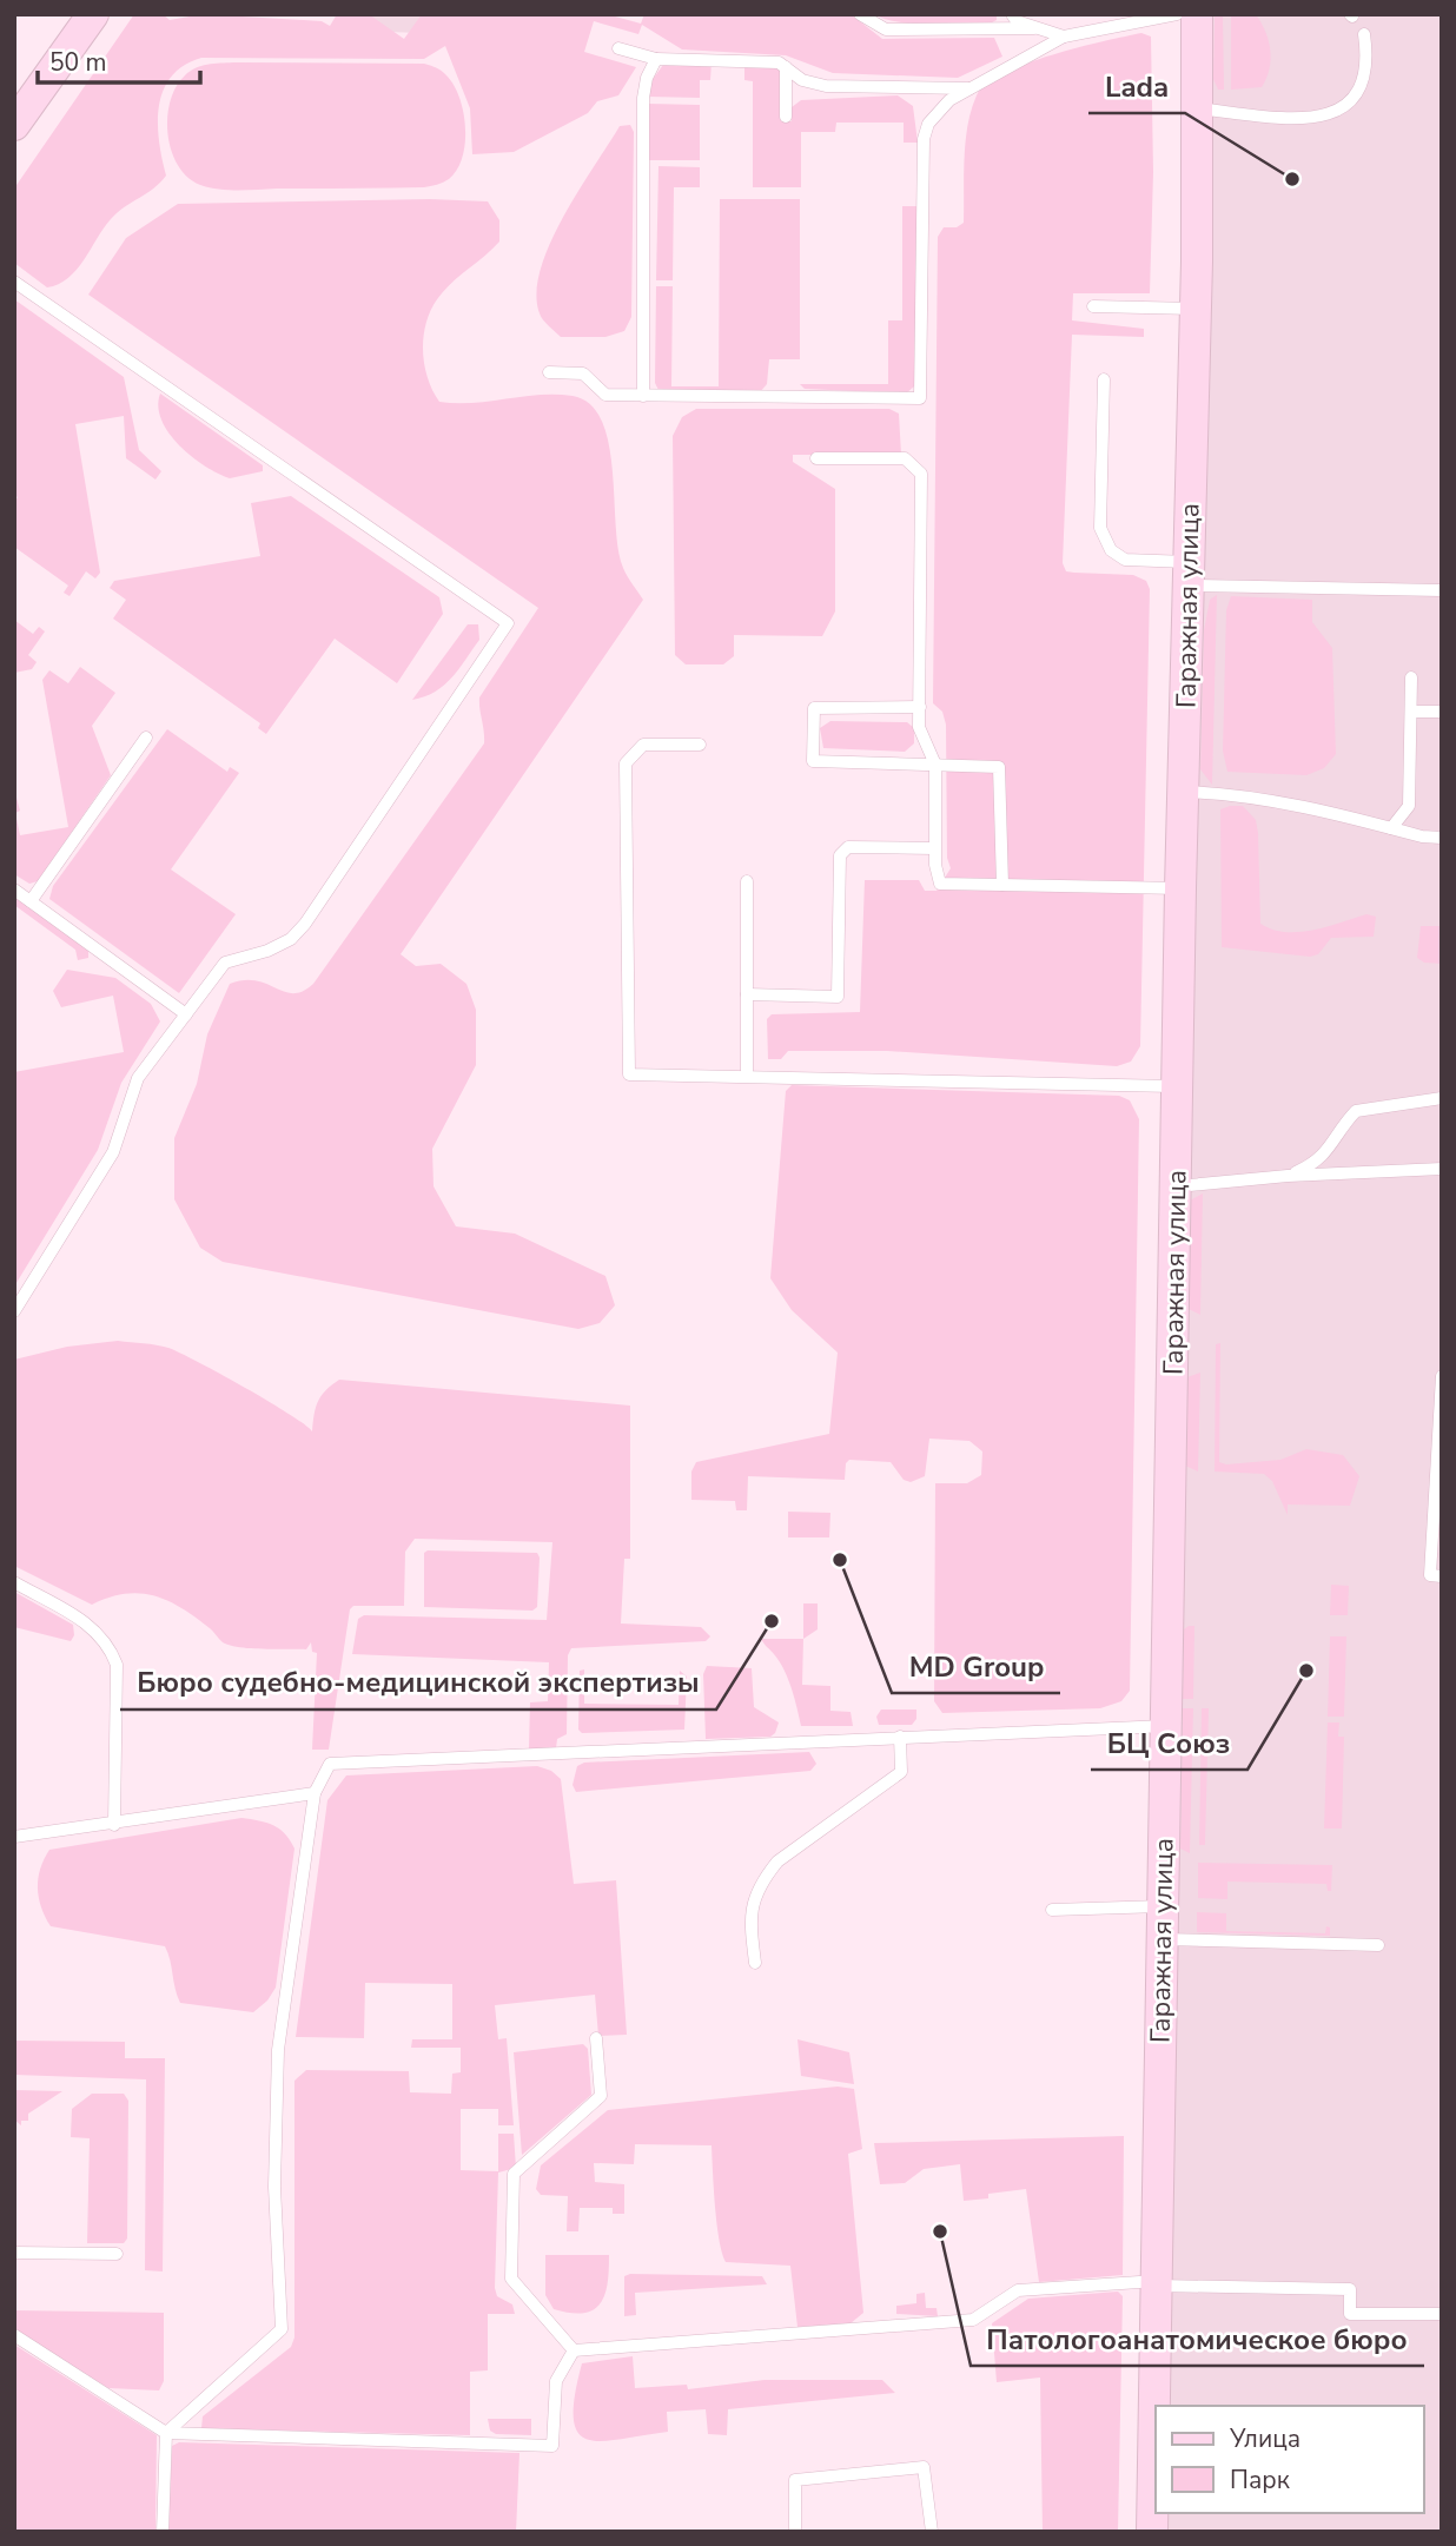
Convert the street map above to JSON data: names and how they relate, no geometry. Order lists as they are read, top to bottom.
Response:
{
  "streets": {
    "street": ["Гаражная улица"]
  },
  "places": [
    "Lada",
    "MD Group",
    "Бюро судебно-медицинской экспертизы",
    "БЦ Союз",
    "Патологоанатомическое бюро"
  ],
  "legend": ["Улица", "Парк"],
  "scale_bar": "50 m"
}
